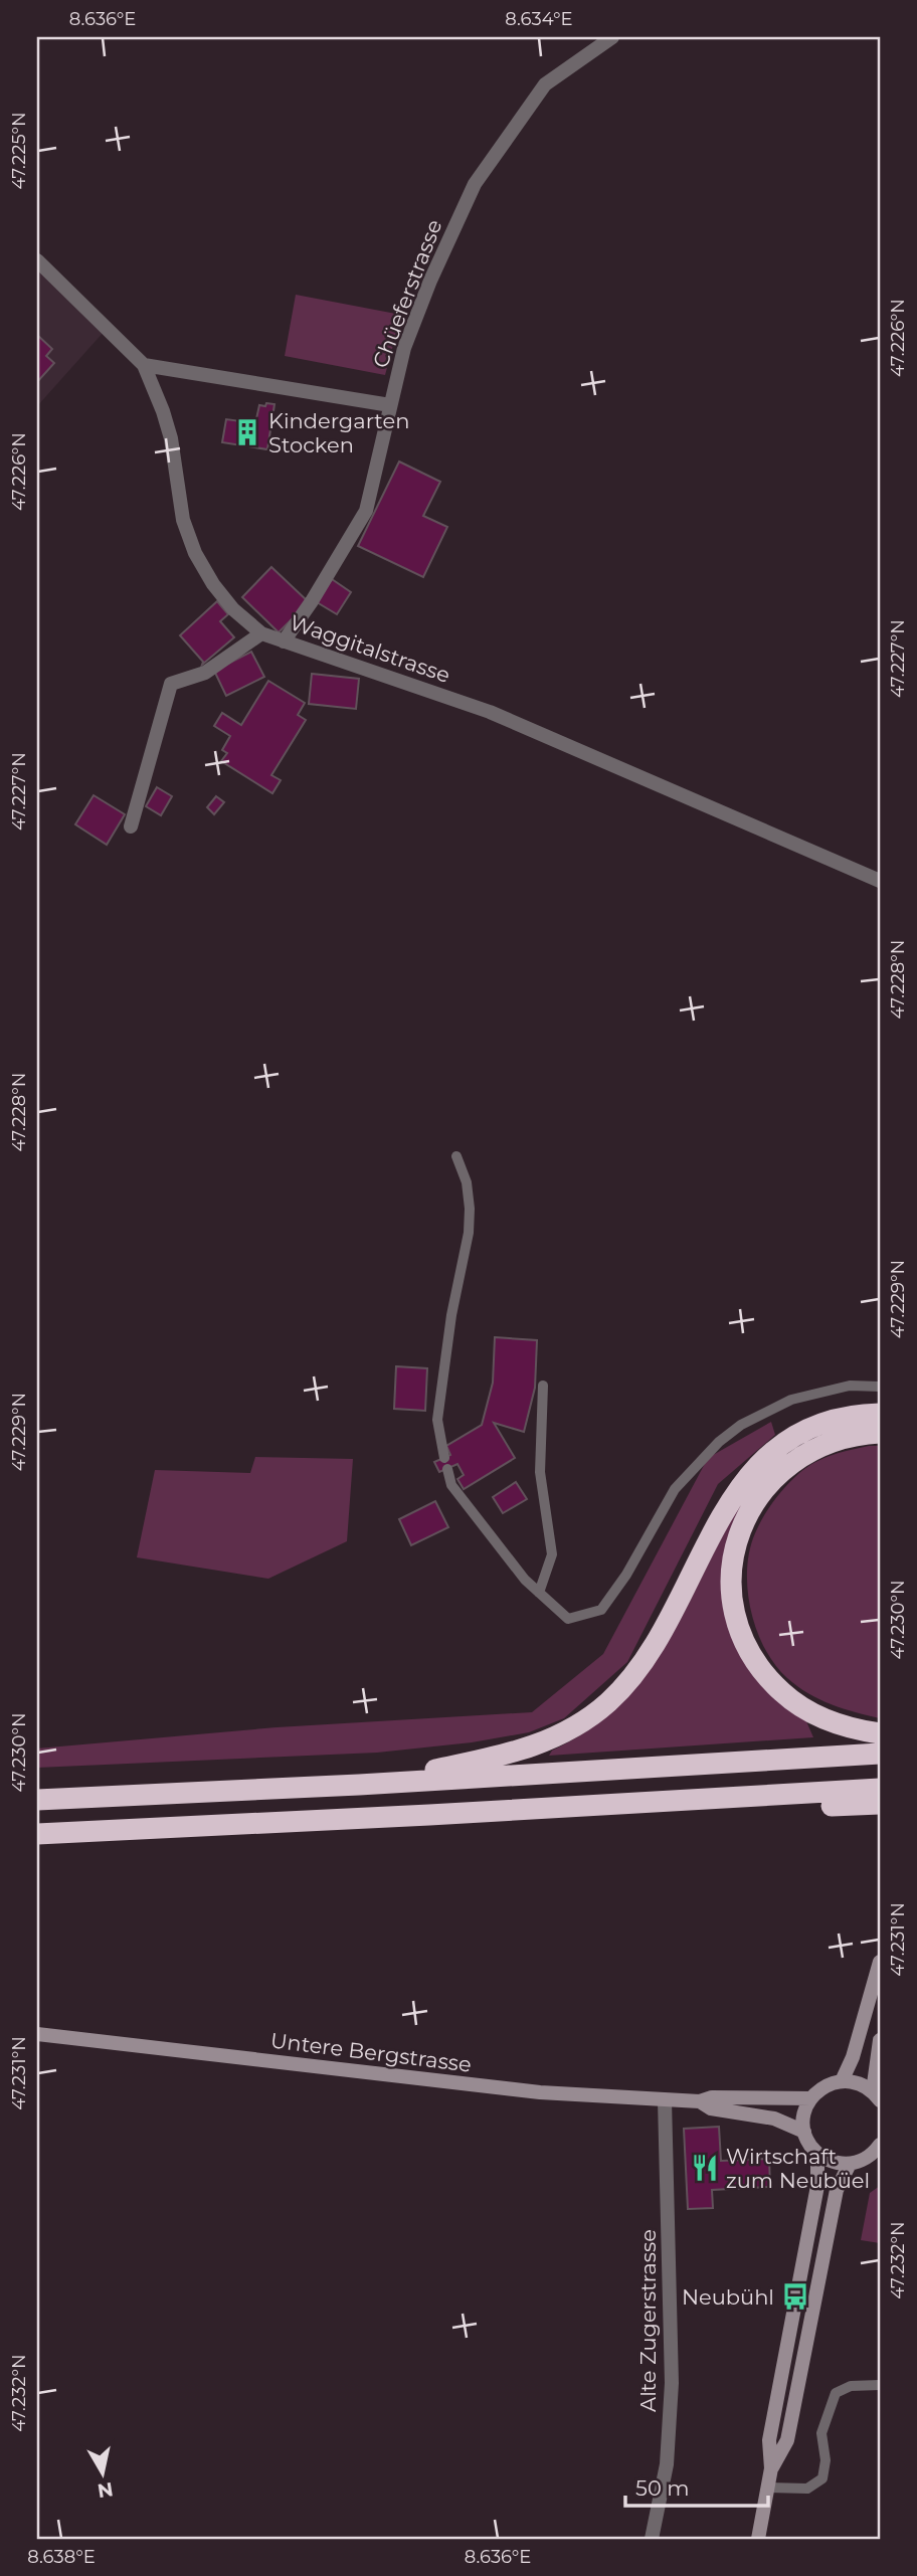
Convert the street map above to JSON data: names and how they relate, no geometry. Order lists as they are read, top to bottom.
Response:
{
  "streets": {
    "main road": ["Untere Bergstrasse"],
    "street": ["Chüeferstrasse", "Waggitalstrasse", "Alte Zugerstrasse"]
  },
  "crossings": [
    ["Chüeferstrasse", "Waggitalstrasse"],
    ["Untere Bergstrasse", "Alte Zugerstrasse"]
  ],
  "places": {
    "building": ["Kindergarten Stocken"],
    "restaurant": ["Wirtschaft zum Neubüel"],
    "bus stop": ["Neubühl"]
  },
  "scale_bar": "50 m",
  "north": "bottom",
  "coordinates": [
    "8.636°E",
    "8.634°E",
    "47.225°N",
    "47.226°N",
    "47.227°N",
    "47.228°N",
    "47.229°N",
    "47.230°N",
    "47.231°N",
    "47.232°N",
    "8.638°E"
  ]
}
